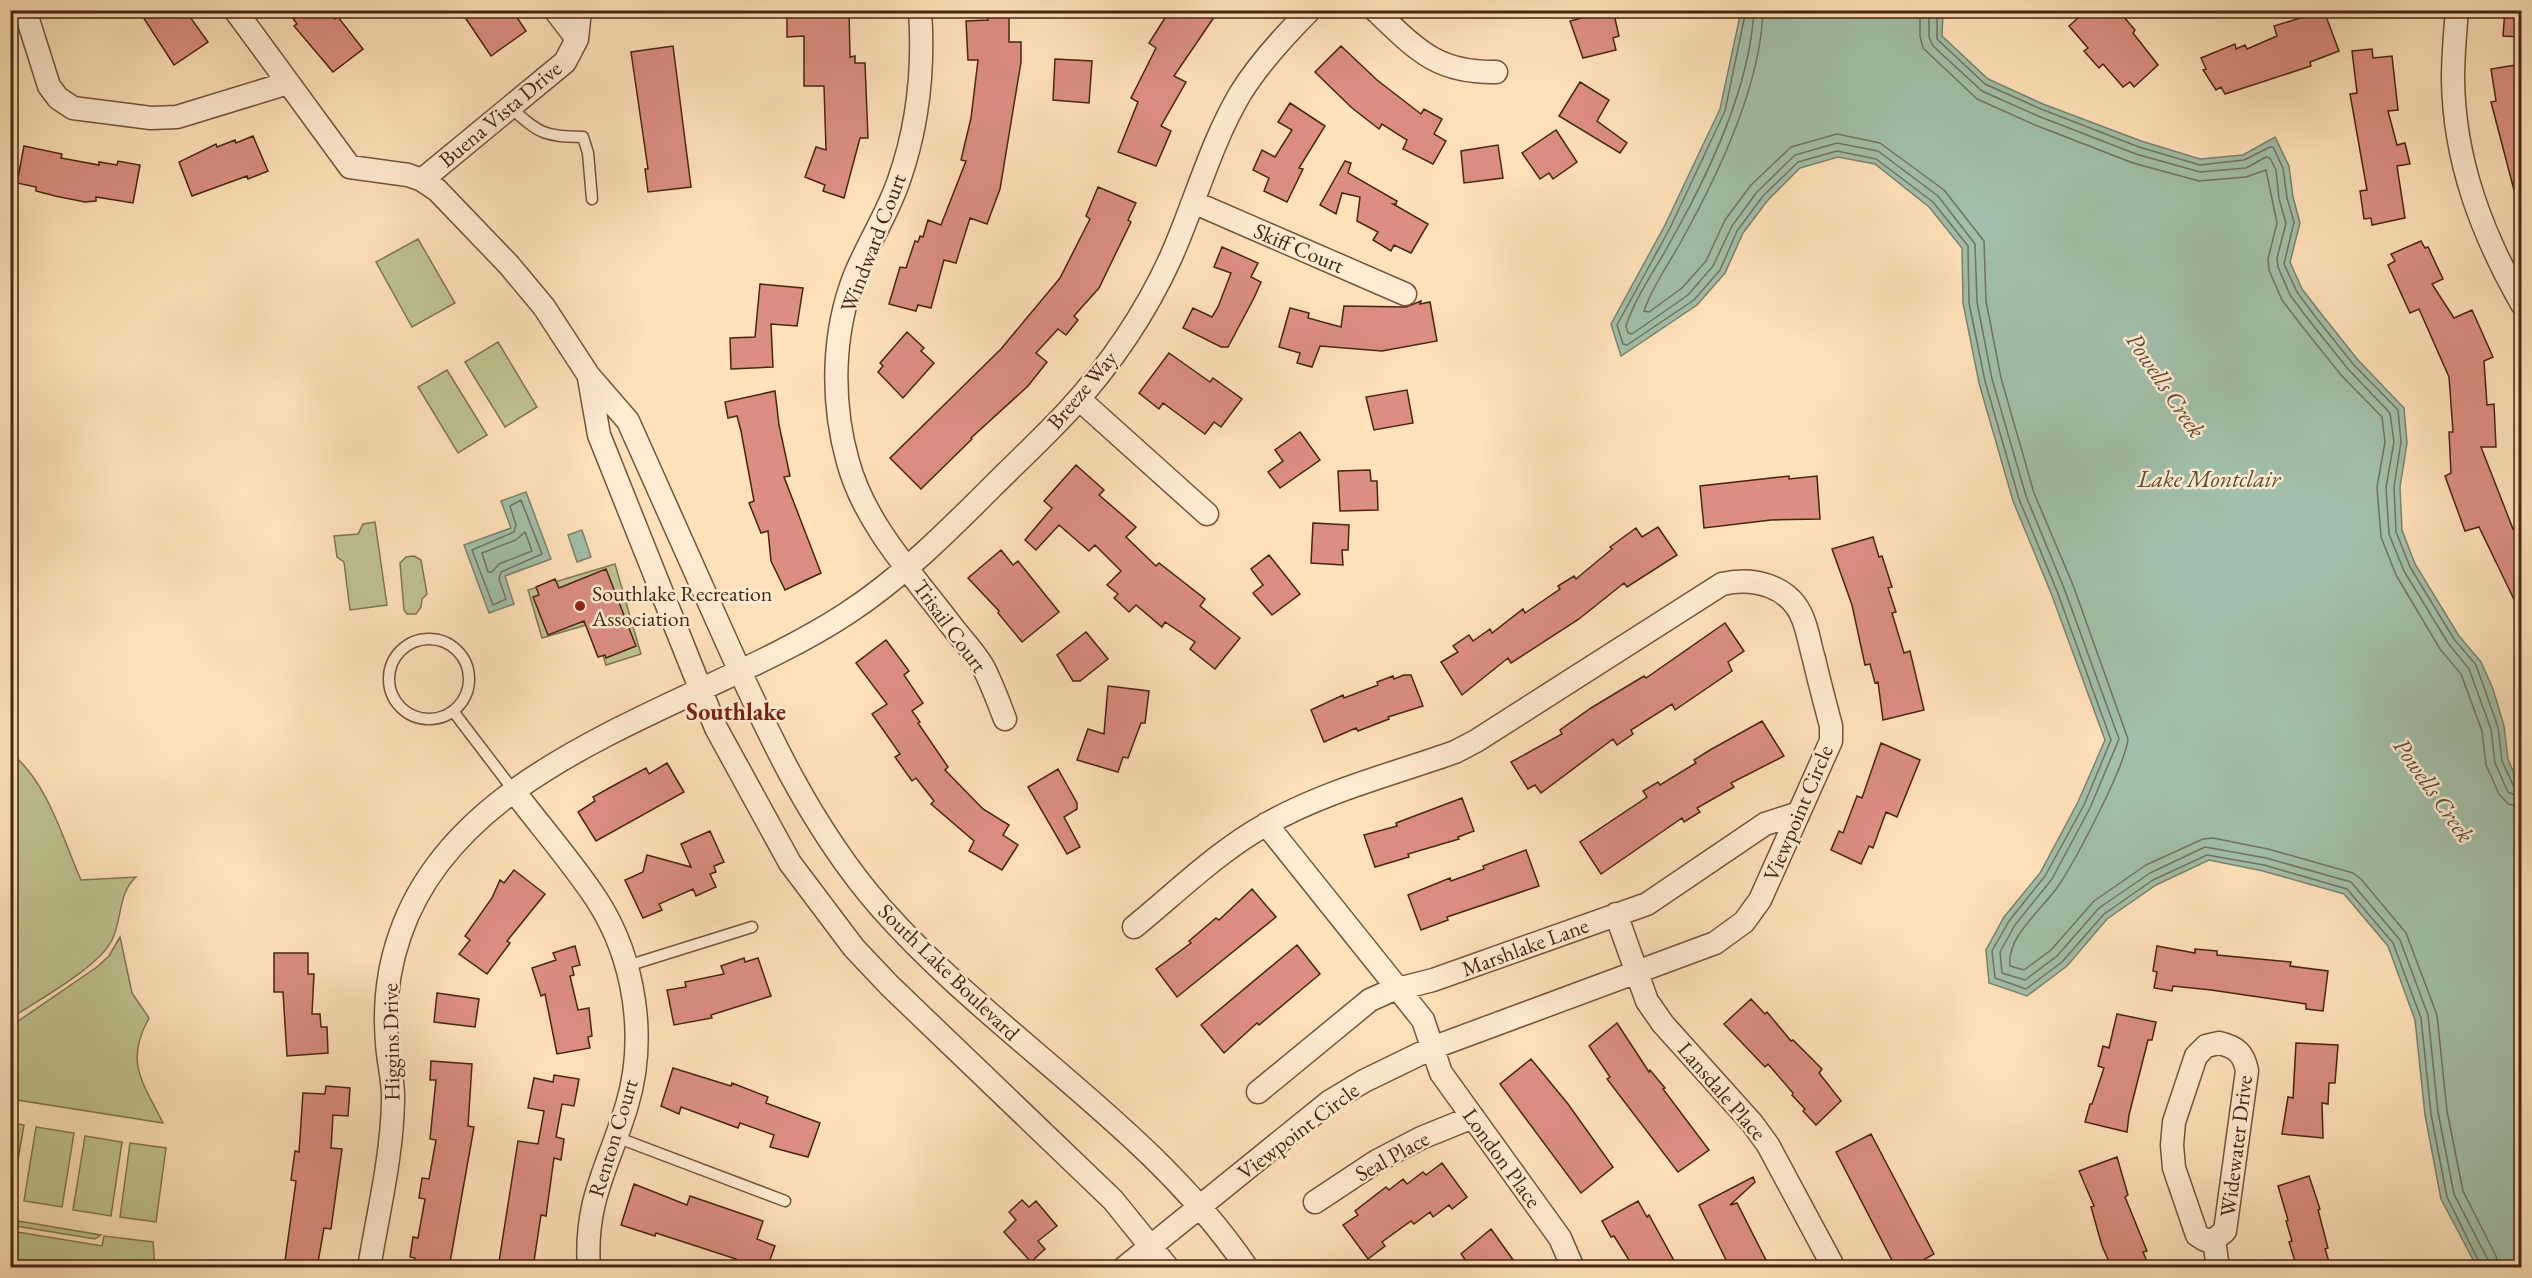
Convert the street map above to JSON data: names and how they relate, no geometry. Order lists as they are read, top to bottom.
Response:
{
  "streets": {
    "street": [
      "Buena Vista Drive",
      "Windward Court",
      "Skiff Court",
      "Breeze Way",
      "Trisail Court",
      "Viewpoint Circle",
      "Marshlake Lane",
      "South Lake Boulevard",
      "Higgins Drive",
      "Lansdale Place",
      "Renton Court",
      "Widewater Drive",
      "Seal Place",
      "London Place"
    ]
  },
  "crossings": [
    ["Buena Vista Drive", "South Lake Boulevard"],
    ["Windward Court", "Breeze Way"],
    ["Windward Court", "Trisail Court"],
    ["Skiff Court", "Breeze Way"],
    ["Breeze Way", "Trisail Court"],
    ["Breeze Way", "South Lake Boulevard"],
    ["Breeze Way", "Higgins Drive"],
    ["Viewpoint Circle", "Marshlake Lane"],
    ["Viewpoint Circle", "South Lake Boulevard"],
    ["Viewpoint Circle", "Lansdale Place"],
    ["Viewpoint Circle", "London Place"],
    ["Marshlake Lane", "Lansdale Place"],
    ["South Lake Boulevard", "Higgins Drive"],
    ["Higgins Drive", "Renton Court"],
    ["Seal Place", "London Place"]
  ],
  "districts": ["Southlake"],
  "water": ["Powells Creek", "Lake Montclair"],
  "places": ["Southlake Recreation Association"]
}
